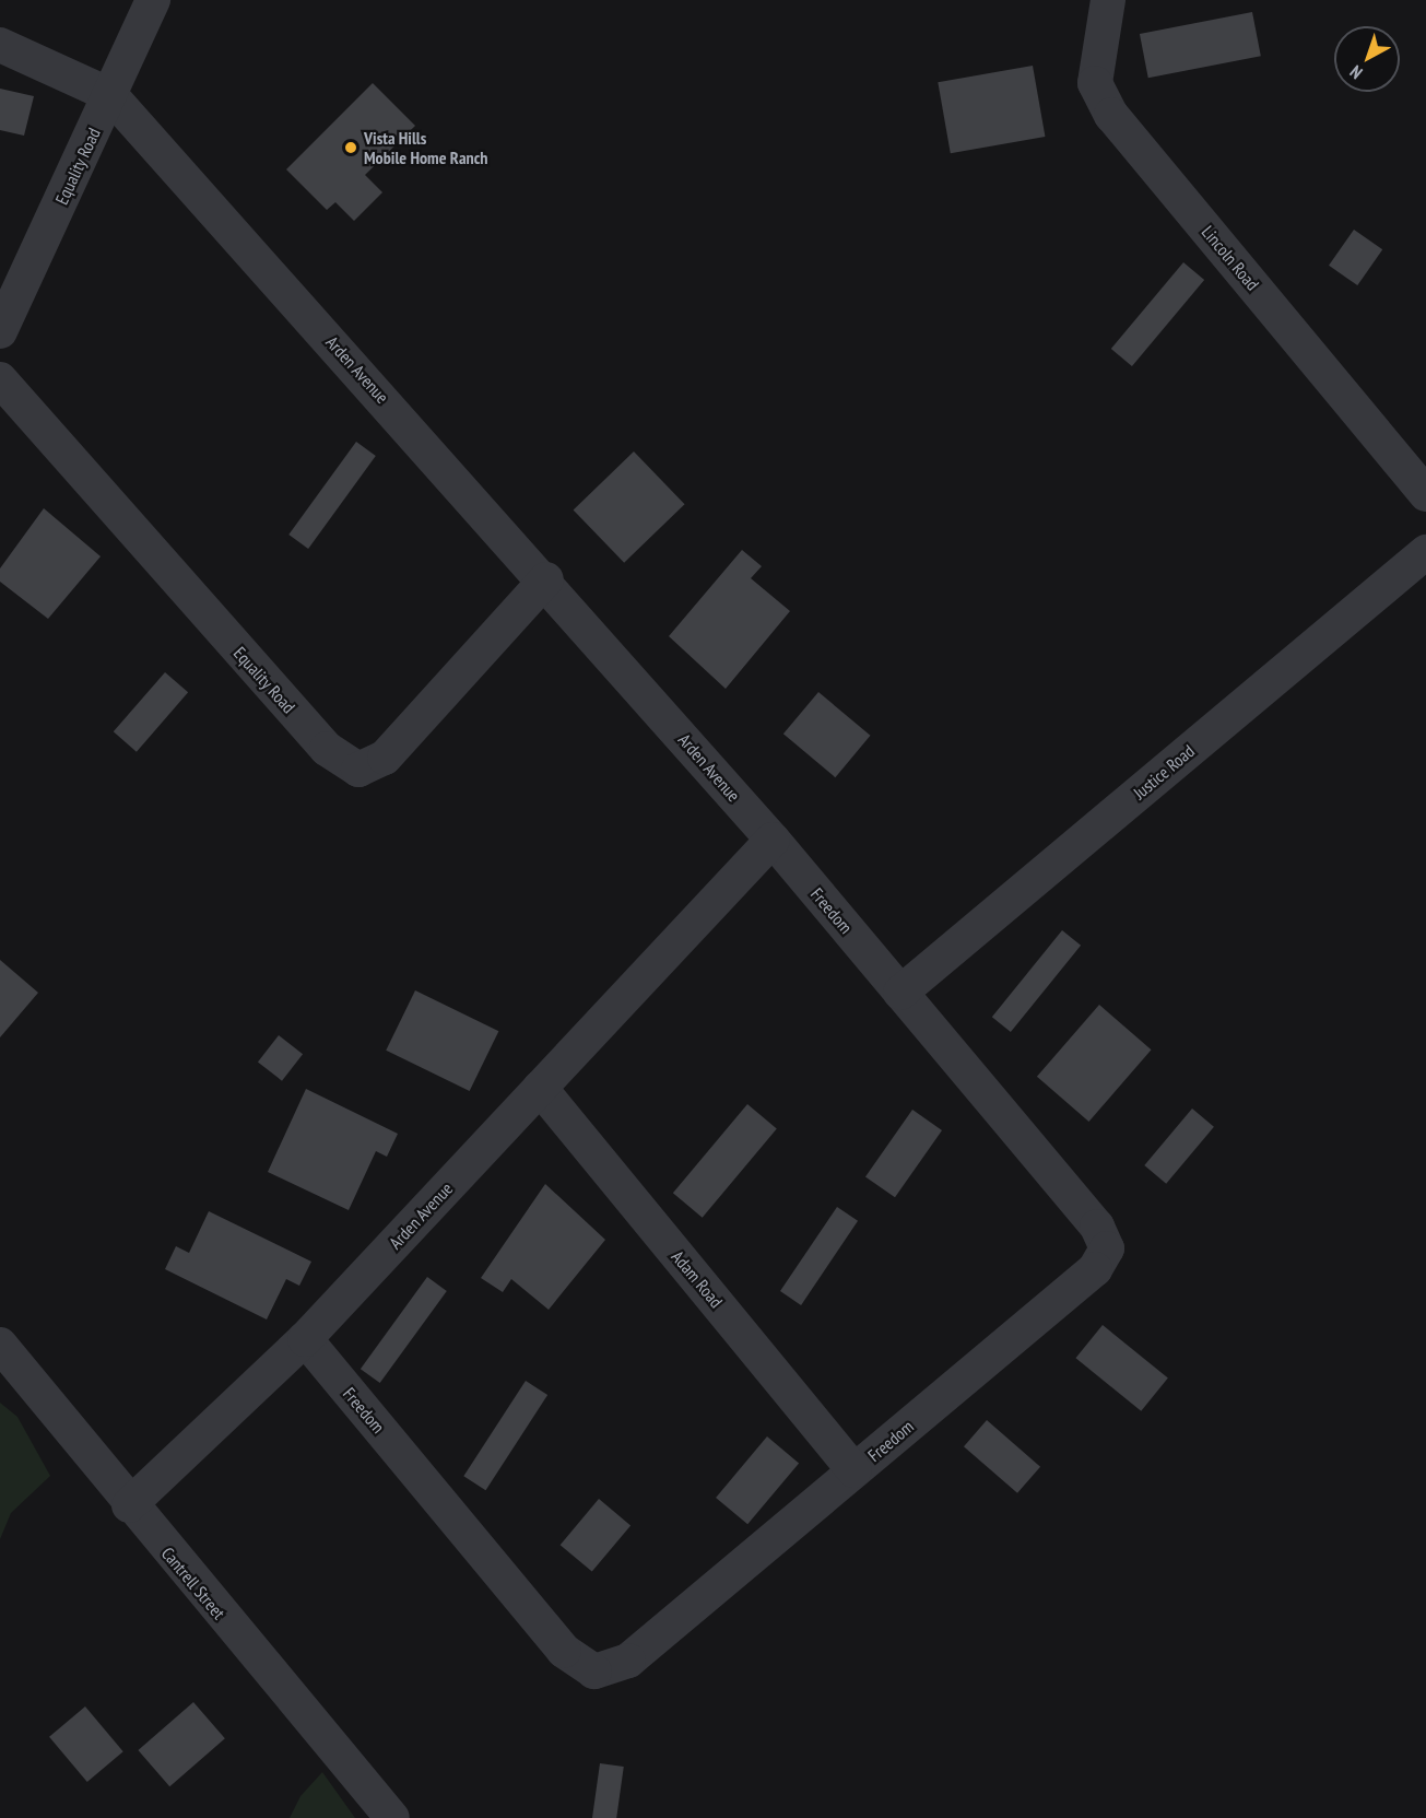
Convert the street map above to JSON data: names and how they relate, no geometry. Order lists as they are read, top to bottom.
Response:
{
  "streets": {
    "street": [
      "Equality Road",
      "Lincoln Road",
      "Arden Avenue",
      "Justice Road",
      "Freedom",
      "Adam Road",
      "Cantrell Street"
    ]
  },
  "crossings": [
    ["Equality Road", "Arden Avenue"],
    ["Arden Avenue", "Freedom"],
    ["Arden Avenue", "Adam Road"],
    ["Arden Avenue", "Cantrell Street"],
    ["Justice Road", "Freedom"],
    ["Freedom", "Adam Road"]
  ],
  "places": ["Vista Hills Mobile Home Ranch"],
  "north": "bottom left"
}
